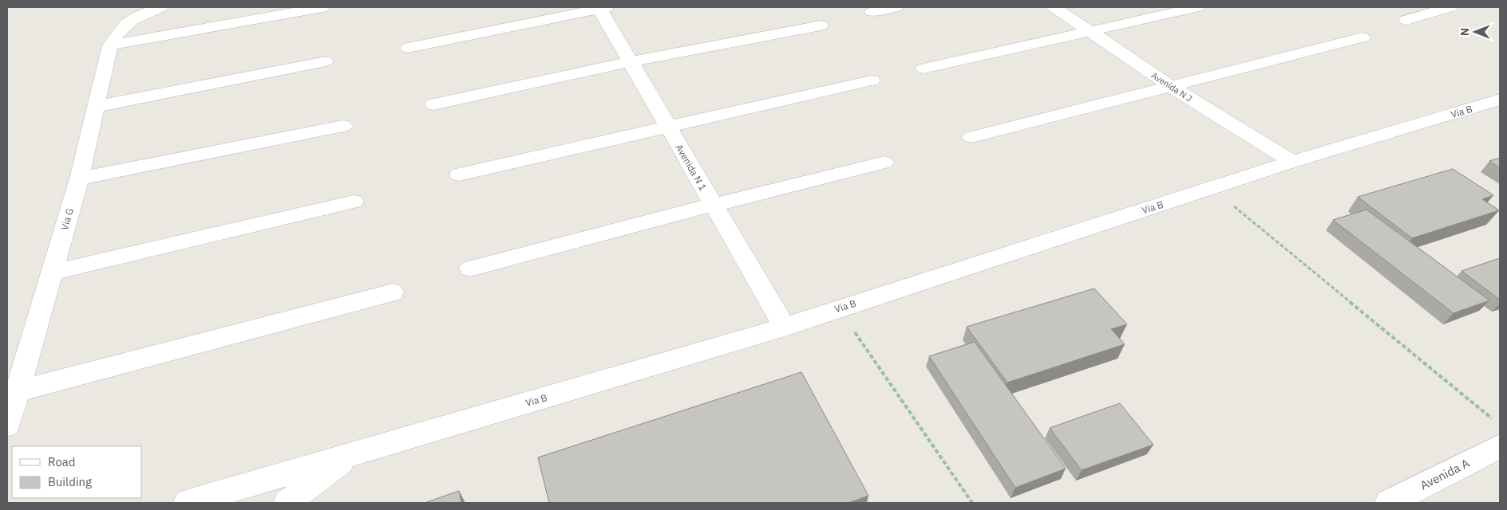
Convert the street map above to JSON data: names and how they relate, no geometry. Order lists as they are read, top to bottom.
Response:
{
  "streets": {
    "street": [
      "Avenida N J",
      "Via B",
      "Avenida N 1",
      "Via G",
      "Avenida A"
    ]
  },
  "crossings": [
    ["Avenida N J", "Via B"],
    ["Via B", "Avenida N 1"]
  ],
  "legend": ["Road", "Building"],
  "north": "left"
}
